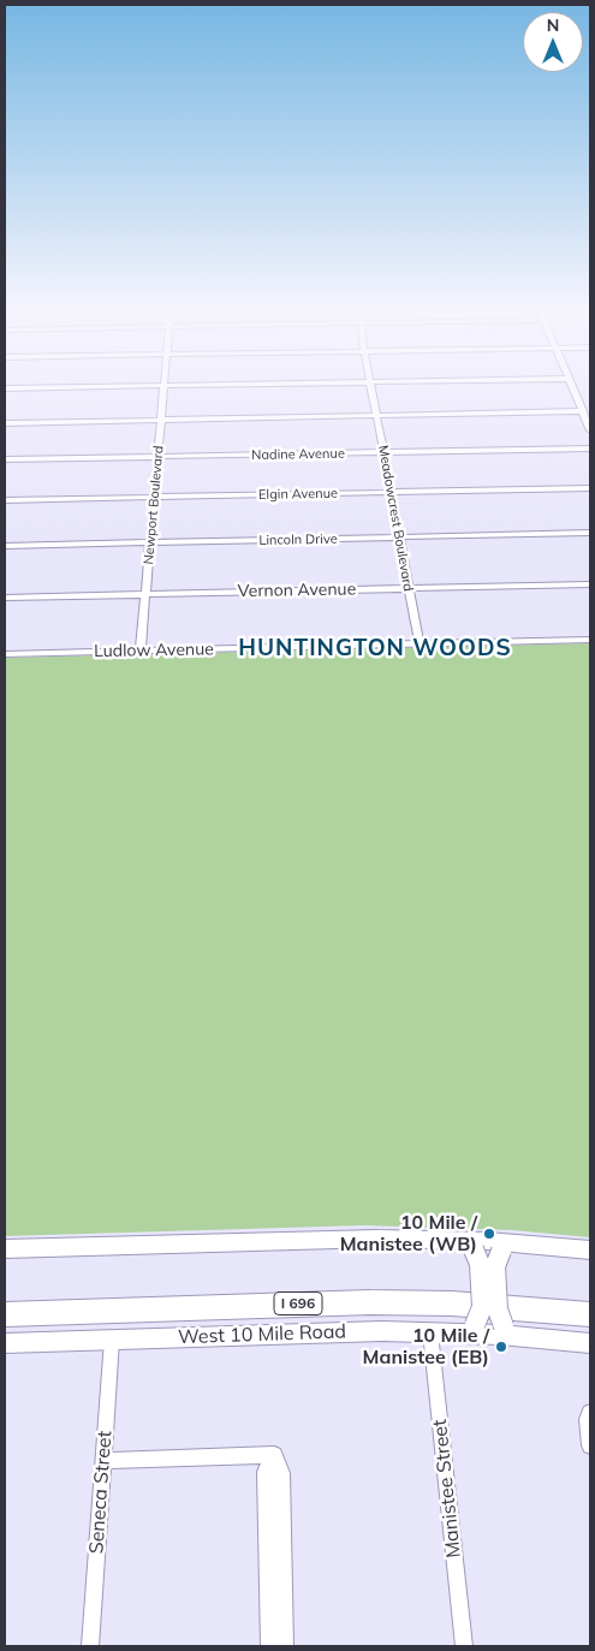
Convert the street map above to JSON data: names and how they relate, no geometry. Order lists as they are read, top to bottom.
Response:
{
  "streets": {
    "highway": ["I 696"],
    "main road": ["West 10 Mile Road"],
    "street": [
      "Nadine Avenue",
      "Elgin Avenue",
      "Newport Boulevard",
      "Meadowcrest Boulevard",
      "Lincoln Drive",
      "Vernon Avenue",
      "Ludlow Avenue",
      "Manistee Street",
      "Seneca Street"
    ]
  },
  "crossings": [
    ["Nadine Avenue", "Newport Boulevard"],
    ["Nadine Avenue", "Meadowcrest Boulevard"],
    ["Elgin Avenue", "Newport Boulevard"],
    ["Elgin Avenue", "Meadowcrest Boulevard"],
    ["Newport Boulevard", "Lincoln Drive"],
    ["Newport Boulevard", "Vernon Avenue"],
    ["Newport Boulevard", "Ludlow Avenue"],
    ["Meadowcrest Boulevard", "Lincoln Drive"],
    ["Meadowcrest Boulevard", "Vernon Avenue"],
    ["Meadowcrest Boulevard", "Ludlow Avenue"],
    ["West 10 Mile Road", "Manistee Street"],
    ["West 10 Mile Road", "Seneca Street"]
  ],
  "districts": ["HUNTINGTON WOODS"],
  "places": ["10 Mile / Manistee (WB)", "10 Mile / Manistee (EB)"],
  "north": "top"
}
